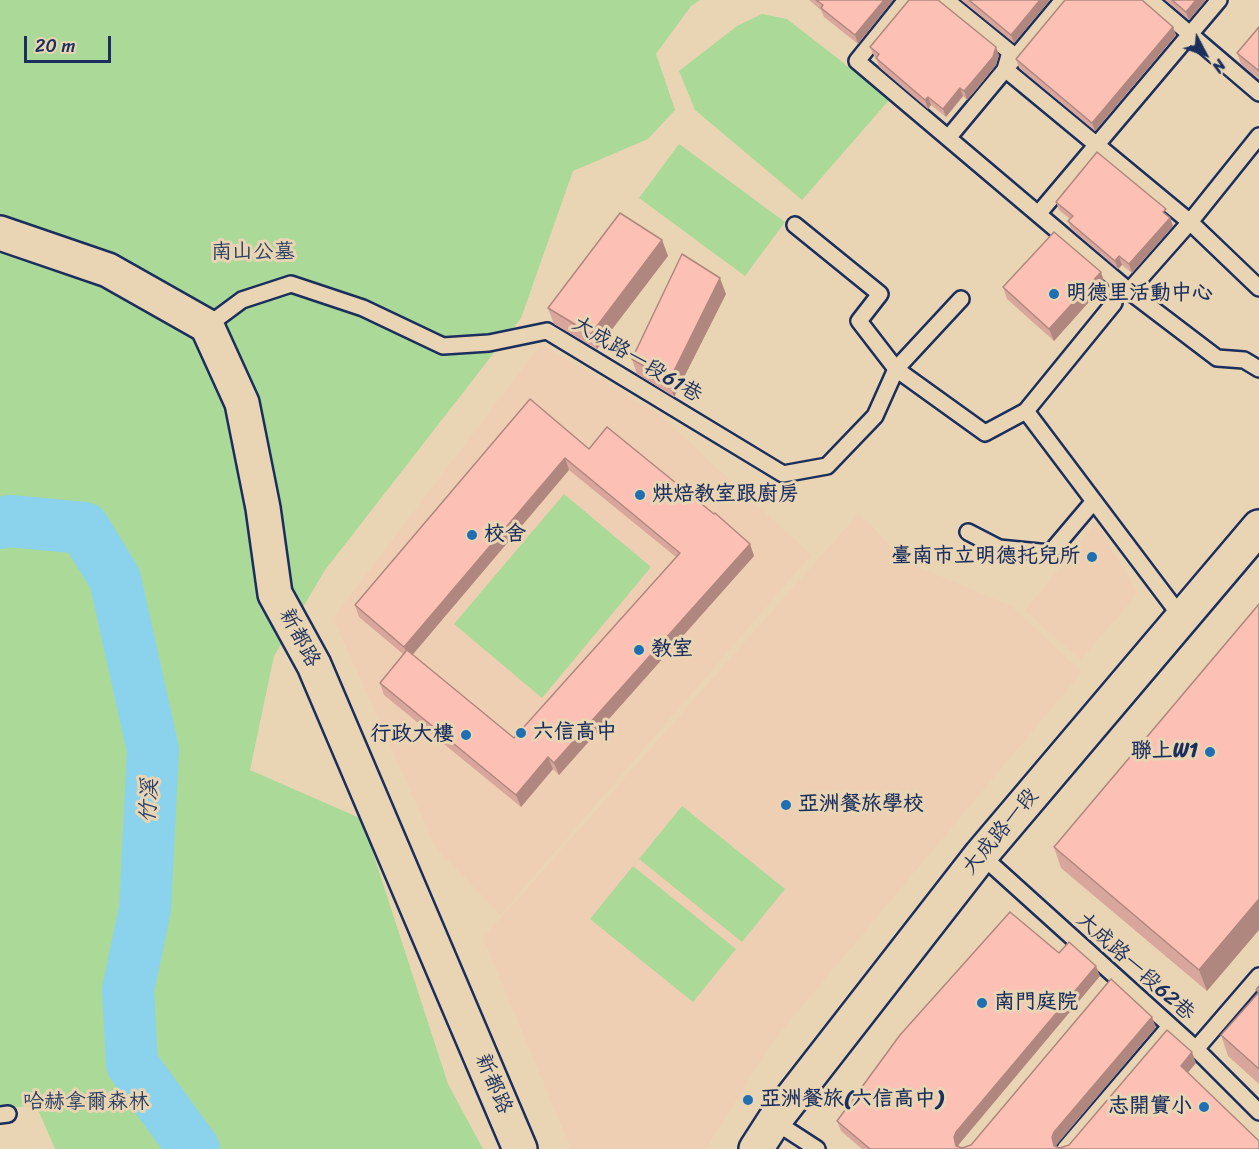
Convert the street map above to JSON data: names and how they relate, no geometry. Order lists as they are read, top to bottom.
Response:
{
  "streets": {
    "street": ["新都路", "大成路一段"],
    "lane": ["大成路一段61巷", "大成路一段62巷"]
  },
  "crossings": [
    ["大成路一段61巷", "新都路"],
    ["大成路一段", "大成路一段62巷"]
  ],
  "water": ["竹溪"],
  "parks": ["南山公墓", "哈赫拿爾森林"],
  "places": [
    "明德里活動中心",
    "烘焙教室跟廚房",
    "校舍",
    "臺南市立明德托兒所",
    "教室",
    "六信高中",
    "行政大樓",
    "聯上W1",
    "亞洲餐旅學校",
    "南門庭院",
    "亞洲餐旅(六信高中)",
    "志開實小"
  ],
  "scale_bar": "20 m",
  "north": "bottom right"
}
